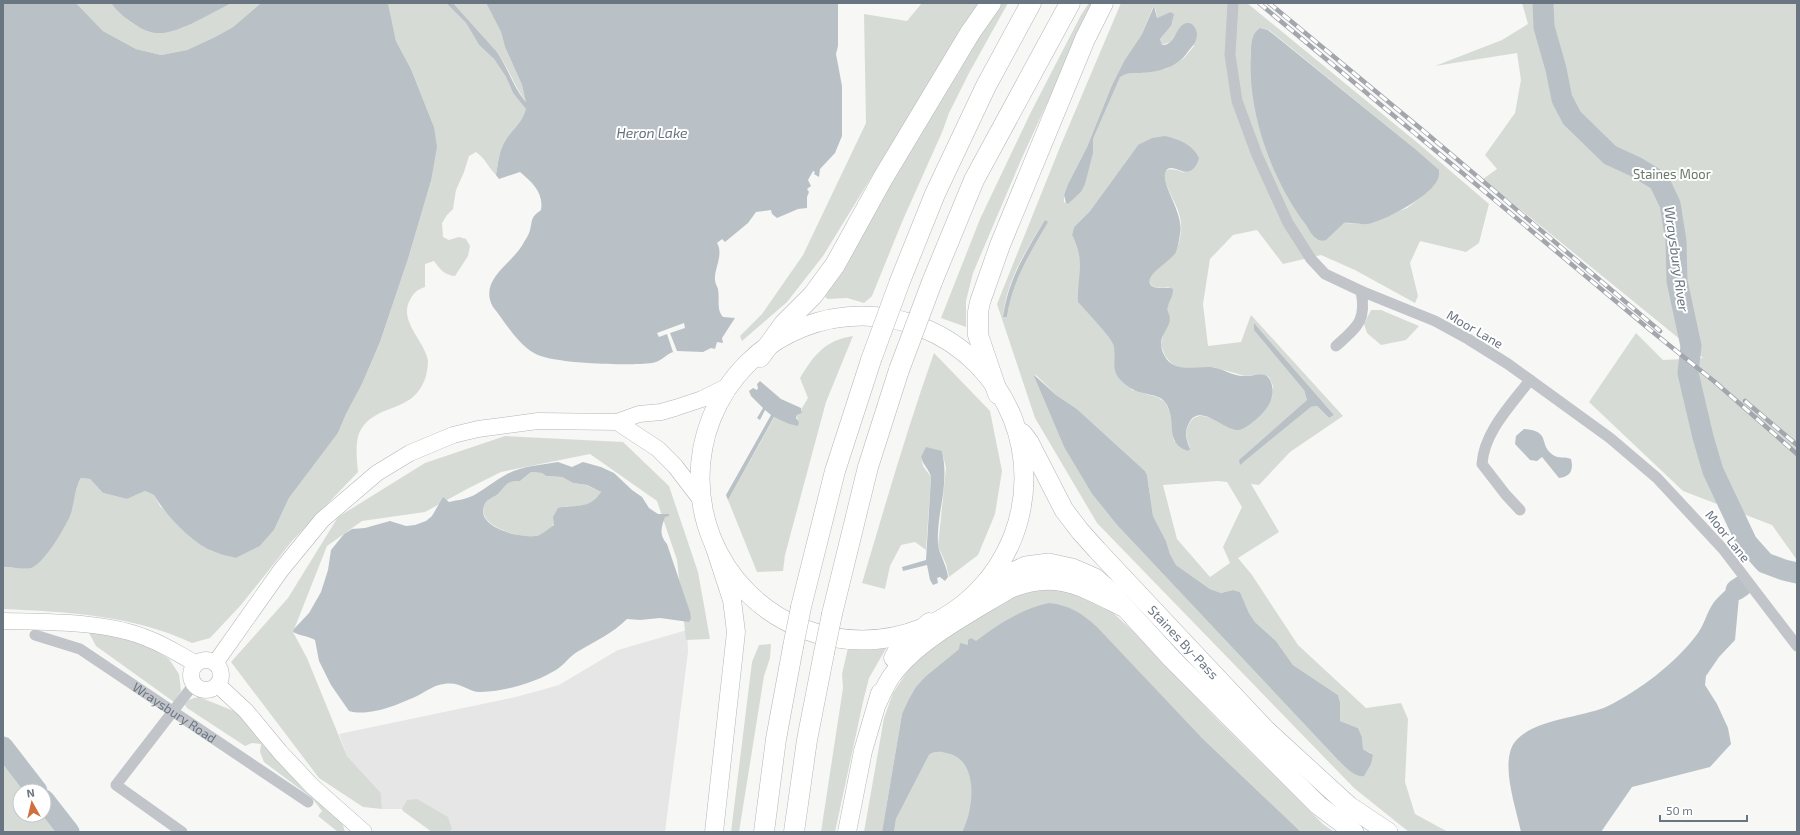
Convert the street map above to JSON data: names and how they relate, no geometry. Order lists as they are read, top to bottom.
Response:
{
  "streets": {
    "highway": ["Staines By-Pass"],
    "street": ["Moor Lane", "Wraysbury Road"]
  },
  "water": ["Heron Lake", "Wraysbury River"],
  "parks": ["Staines Moor"],
  "scale_bar": "50 m",
  "north": "top"
}
